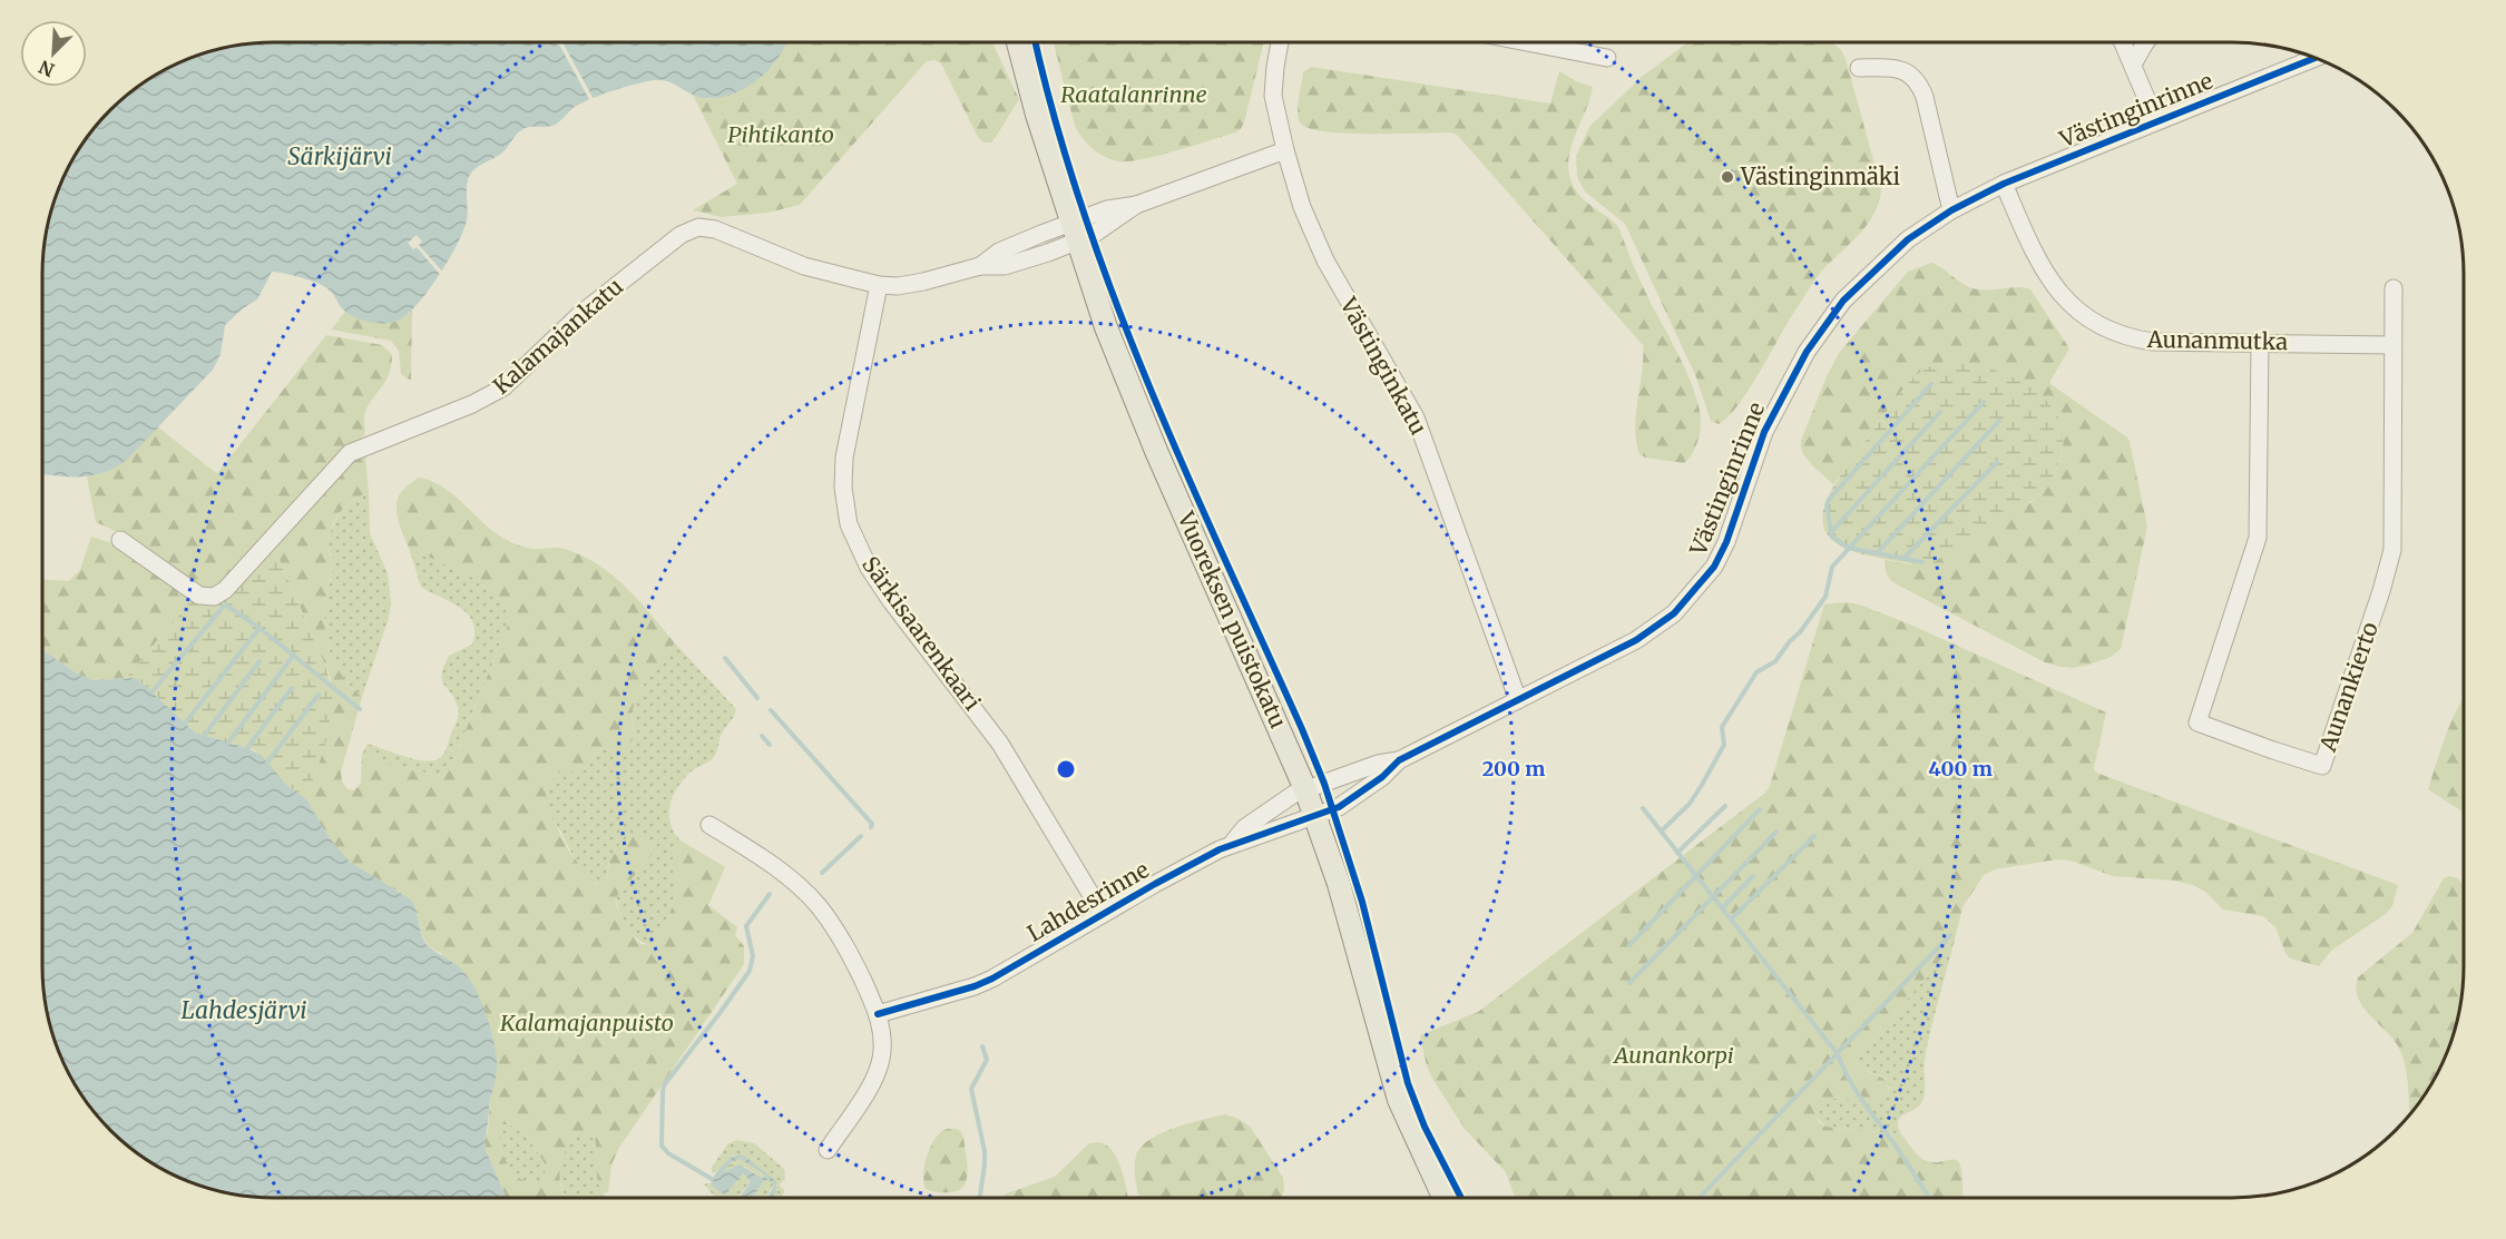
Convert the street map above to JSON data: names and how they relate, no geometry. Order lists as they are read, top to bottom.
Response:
{
  "streets": {
    "main road": ["Vuoreksen puistokatu"],
    "street": [
      "Västinginrinne",
      "Kalamajankatu",
      "Aunanmutka",
      "Västinginkatu",
      "Särkisaarenkaari",
      "Aunankierto",
      "Lahdesrinne"
    ]
  },
  "crossings": [
    ["Västinginrinne", "Aunanmutka"],
    ["Västinginrinne", "Västinginkatu"],
    ["Västinginrinne", "Vuoreksen puistokatu"],
    ["Västinginrinne", "Lahdesrinne"],
    ["Kalamajankatu", "Västinginkatu"],
    ["Kalamajankatu", "Vuoreksen puistokatu"],
    ["Kalamajankatu", "Särkisaarenkaari"],
    ["Aunanmutka", "Aunankierto"],
    ["Vuoreksen puistokatu", "Lahdesrinne"],
    ["Särkisaarenkaari", "Lahdesrinne"]
  ],
  "water": ["Särkijärvi", "Lahdesjärvi"],
  "parks": [
    "Raatalanrinne",
    "Pihtikanto",
    "Kalamajanpuisto",
    "Aunankorpi"
  ],
  "places": ["Västinginmäki"],
  "north": "bottom left",
  "rings": ["200 m", "400 m"]
}
